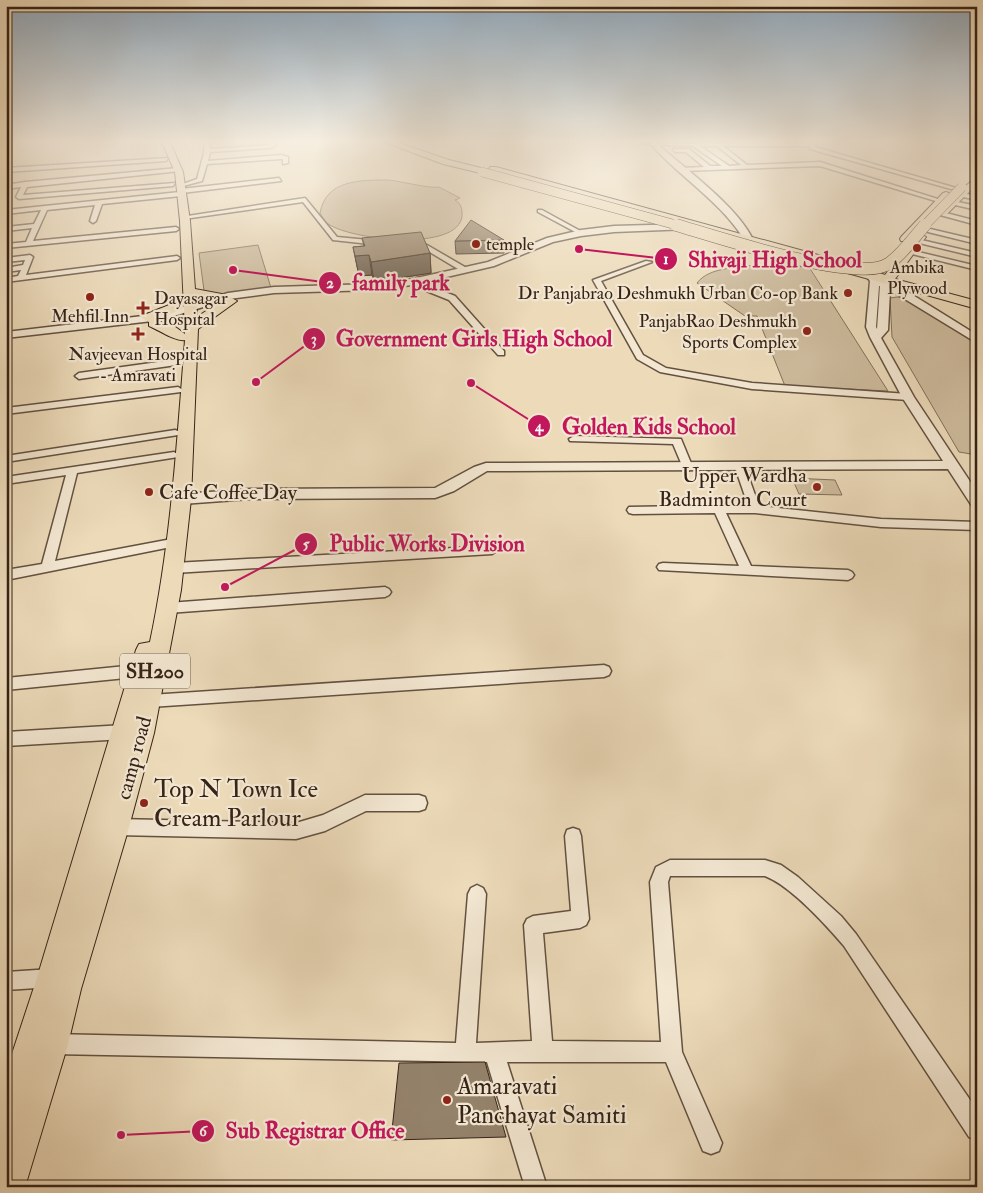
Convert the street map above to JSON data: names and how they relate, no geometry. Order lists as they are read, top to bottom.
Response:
{
  "streets": {
    "main road": ["SH200", "camp road"]
  },
  "places": {
    "other": [
      "temple",
      "Ambika Plywood",
      "Shivaji High School",
      "family park",
      "Dr Panjabrao Deshmukh Urban Co-op Bank",
      "Mehfil Inn",
      "PanjabRao Deshmukh Sports Complex",
      "Government Girls High School",
      "Golden Kids School",
      "Upper Wardha Badminton Court",
      "Cafe Coffee Day",
      "Public Works Division",
      "Top N Town Ice Cream Parlour",
      "Amaravati Panchayat Samiti",
      "Sub Registrar Office"
    ],
    "health": ["Dayasagar Hospital", "Navjeevan Hospital - Amravati"]
  }
}
